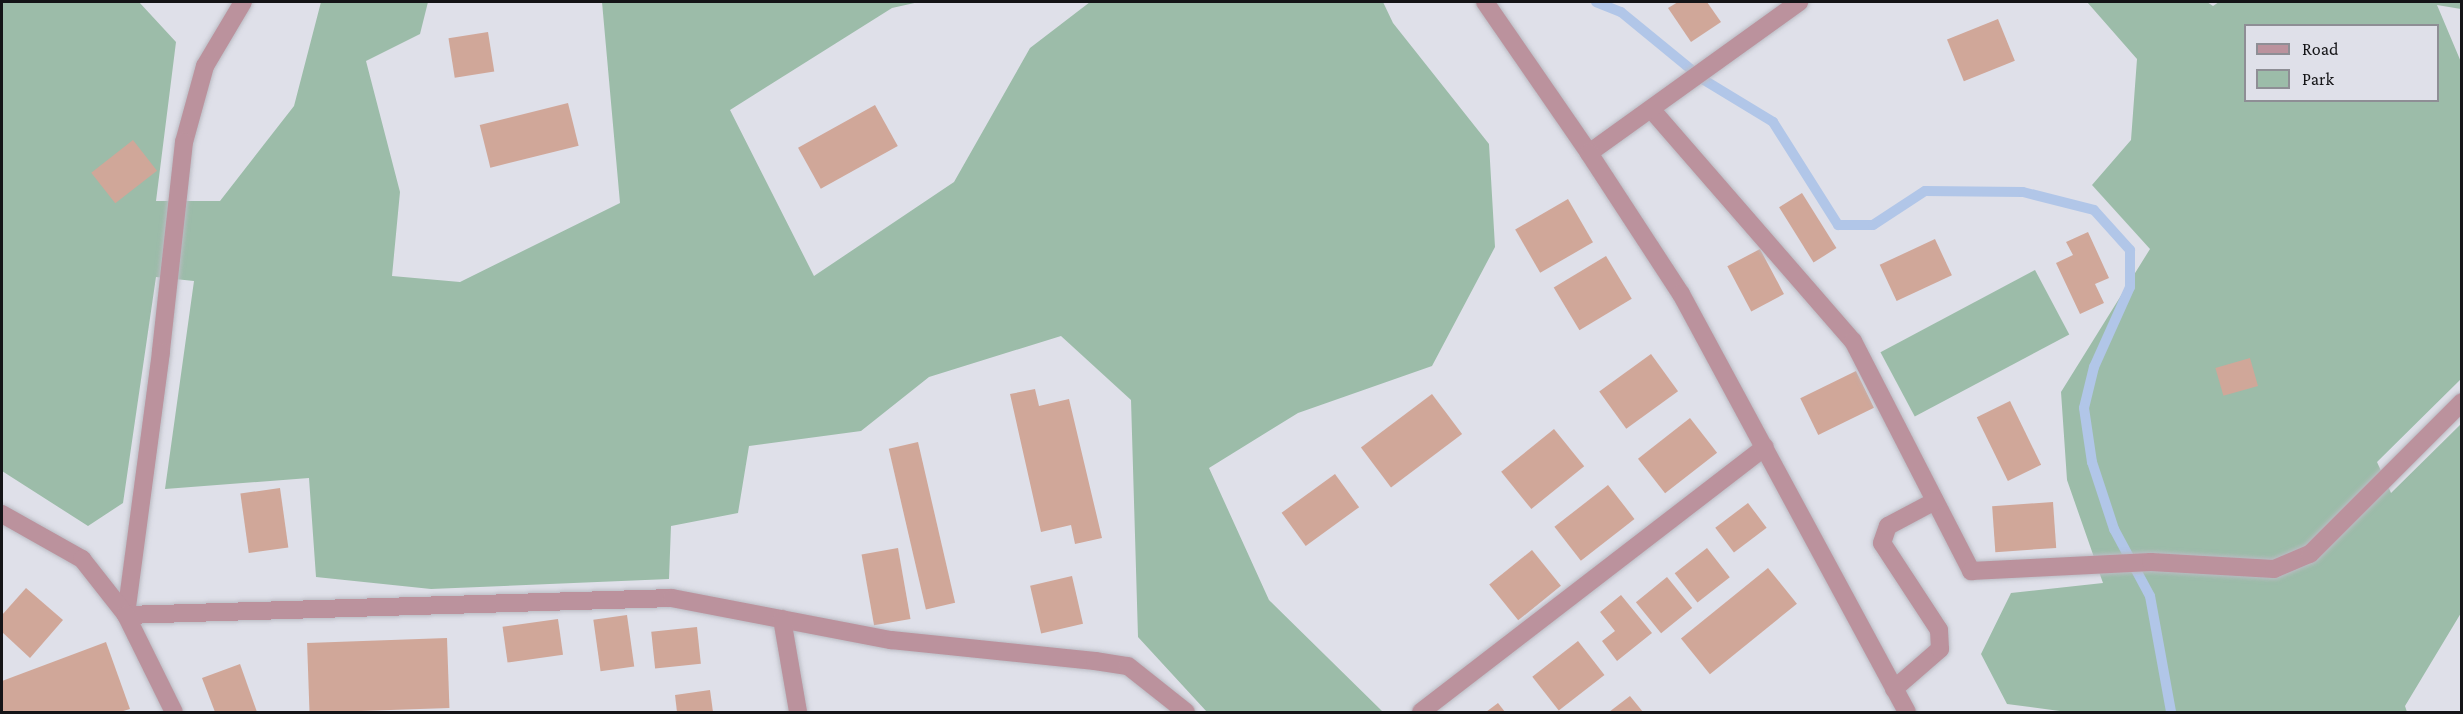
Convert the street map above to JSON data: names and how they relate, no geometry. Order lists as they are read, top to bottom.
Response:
{
  "legend": ["Road", "Park"]
}
